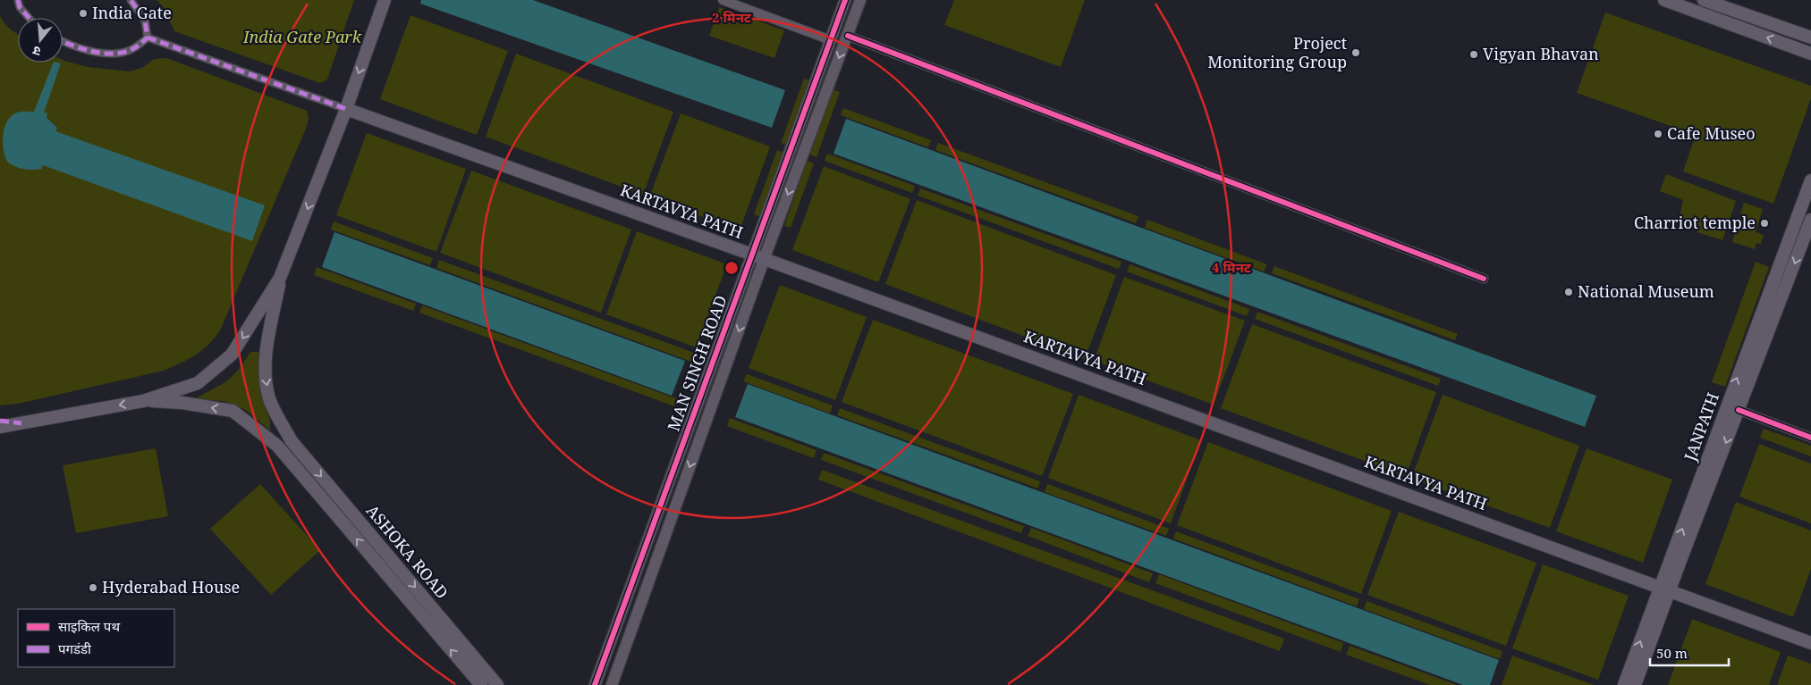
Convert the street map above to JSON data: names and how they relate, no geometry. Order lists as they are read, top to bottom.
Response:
{
  "streets": {
    "main road": ["KARTAVYA PATH", "JANPATH", "ASHOKA ROAD"],
    "street": ["MAN SINGH ROAD"]
  },
  "crossings": [
    ["KARTAVYA PATH", "MAN SINGH ROAD"],
    ["KARTAVYA PATH", "JANPATH"]
  ],
  "parks": ["India Gate Park"],
  "places": [
    "India Gate",
    "Project Monitoring Group",
    "Vigyan Bhavan",
    "Cafe Museo",
    "Charriot temple",
    "National Museum",
    "Hyderabad House"
  ],
  "legend": ["साइकिल पथ", "पगडंडी"],
  "scale_bar": "50 m",
  "north": "bottom",
  "rings": ["2 मिनट", "4 मिनट"]
}
